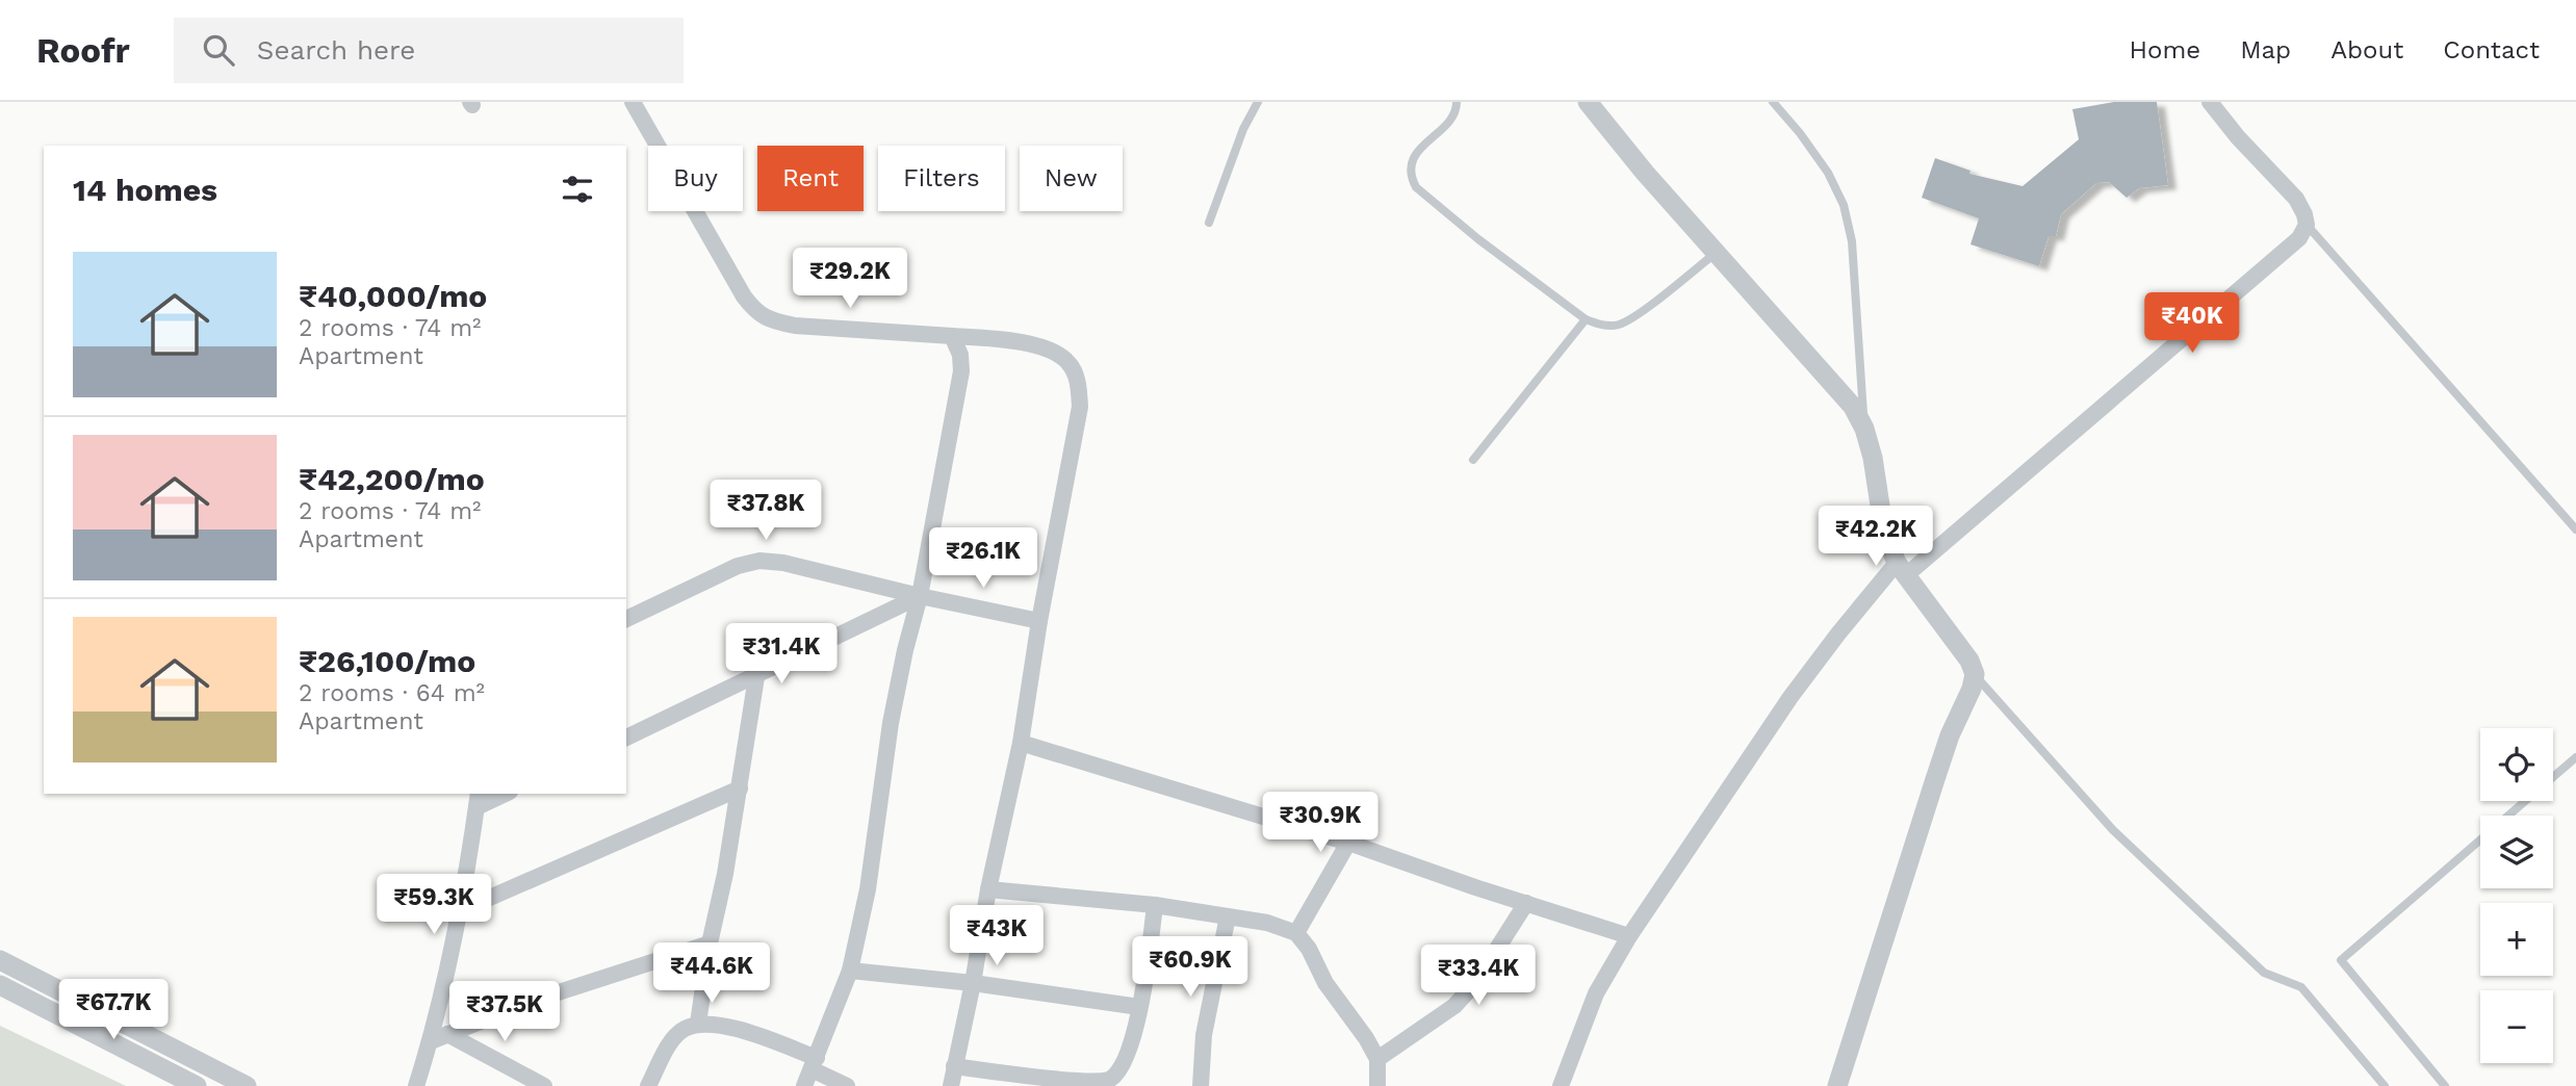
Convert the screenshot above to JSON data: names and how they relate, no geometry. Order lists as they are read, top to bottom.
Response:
{
  "page": {
    "header": "Roofr",
    "search": "Search here",
    "nav": [
      "Home",
      "Map",
      "About",
      "Contact"
    ],
    "chip": [
      "Buy",
      "Rent",
      "Filters",
      "New"
    ],
    "heading": "14 homes",
    "list": [
      {
        "name": "₹40,000/mo",
        "note": "2 rooms · 74 m² · Apartment"
      },
      {
        "name": "₹42,200/mo",
        "note": "2 rooms · 74 m² · Apartment"
      },
      {
        "name": "₹26,100/mo",
        "note": "2 rooms · 64 m² · Apartment"
      }
    ],
    "price": [
      "₹29.2K",
      "₹40K",
      "₹37.8K",
      "₹42.2K",
      "₹26.1K",
      "₹31.4K",
      "₹30.9K",
      "₹59.3K",
      "₹43K",
      "₹60.9K",
      "₹44.6K",
      "₹33.4K",
      "₹67.7K",
      "₹37.5K"
    ],
    "map_buttons": ["+", "−"]
  }
}
